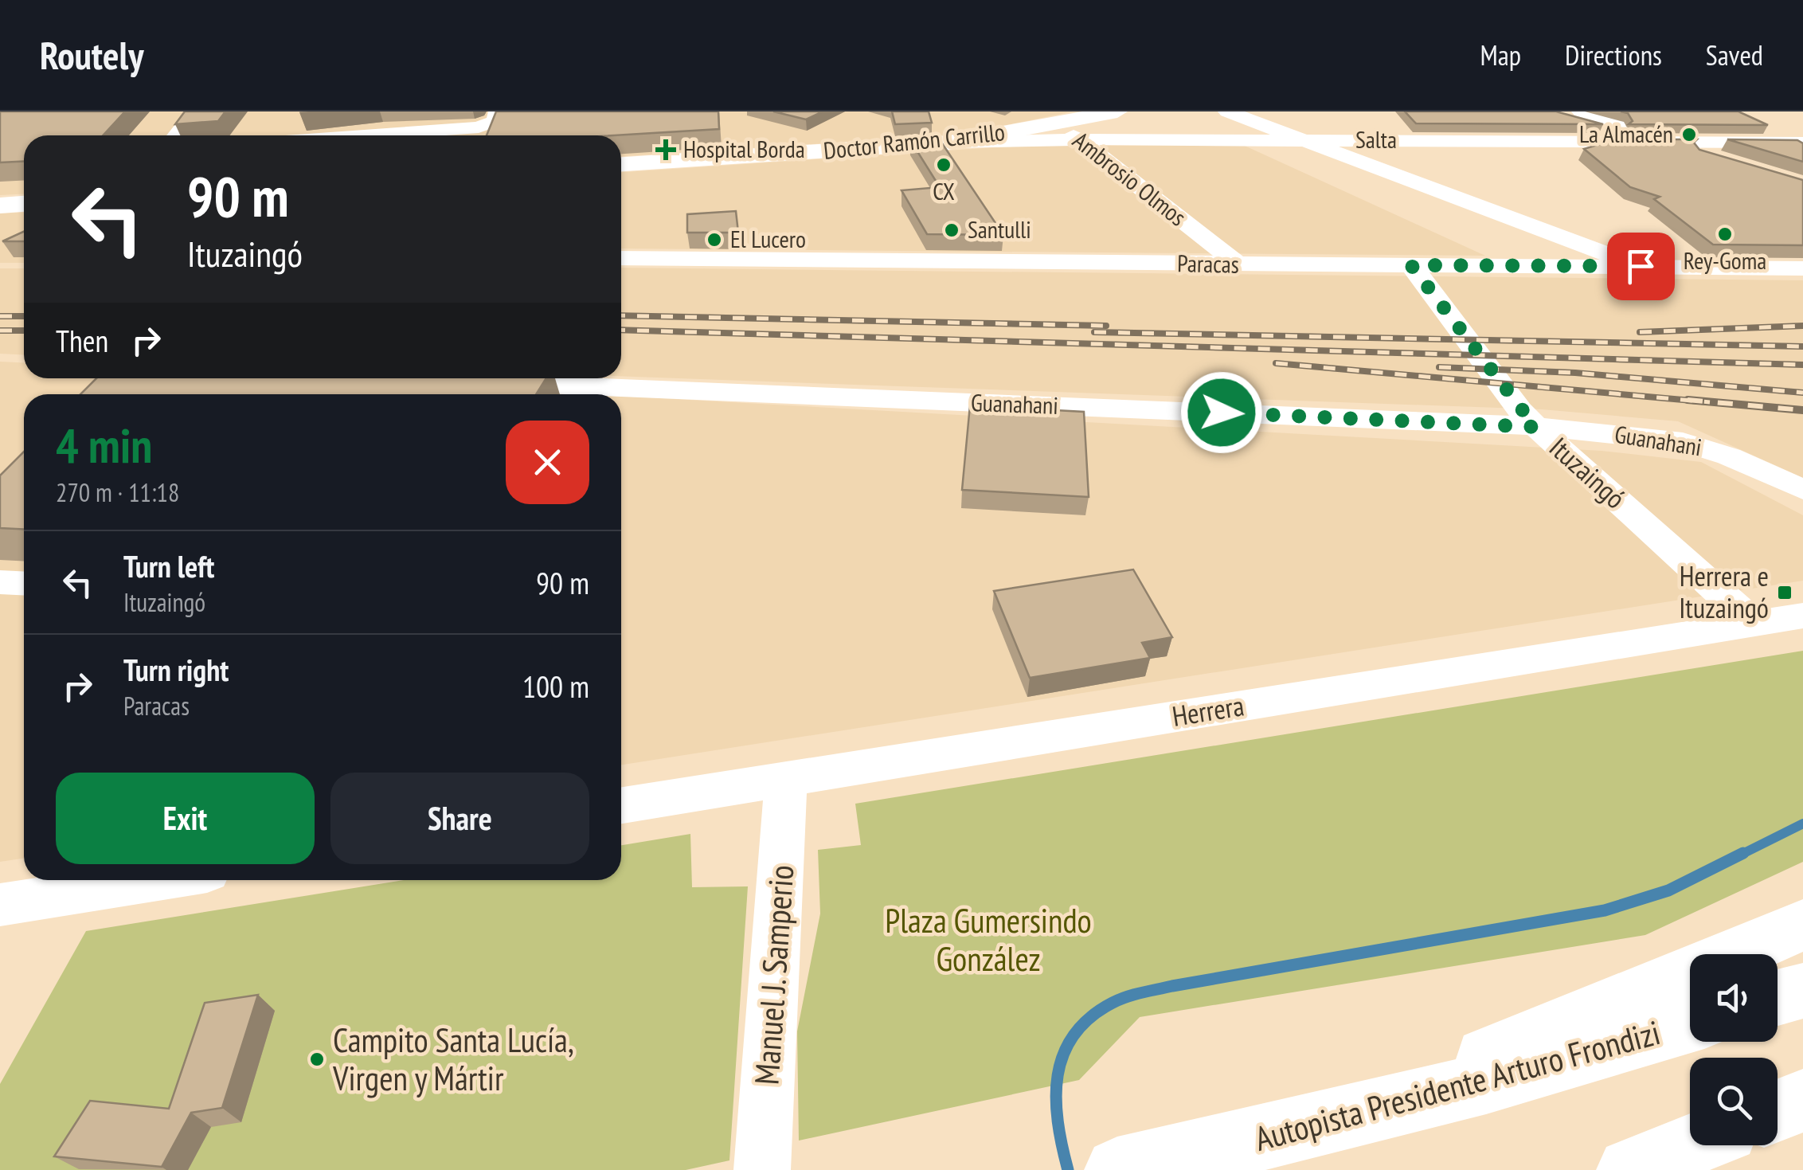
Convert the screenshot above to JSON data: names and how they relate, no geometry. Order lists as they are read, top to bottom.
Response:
{
  "streets": {
    "main road": ["Doctor Ramón Carrillo", "Autopista Presidente Arturo Frondizi"],
    "street": [
      "Salta",
      "Ambrosio Olmos",
      "Paracas",
      "Guanahani",
      "Ituzaingó",
      "Herrera",
      "Manuel J. Samperio"
    ]
  },
  "crossings": [
    ["Salta", "Doctor Ramón Carrillo"],
    ["Salta", "Ambrosio Olmos"],
    ["Doctor Ramón Carrillo", "Ambrosio Olmos"],
    ["Ambrosio Olmos", "Paracas"],
    ["Paracas", "Ituzaingó"],
    ["Guanahani", "Ituzaingó"],
    ["Ituzaingó", "Herrera"],
    ["Herrera", "Manuel J. Samperio"]
  ],
  "parks": ["Plaza Gumersindo González"],
  "places": {
    "other": [
      "La Almacén",
      "CX",
      "Santulli",
      "Rey-Goma",
      "El Lucero",
      "Campito Santa Lucía, Virgen y Mártir"
    ],
    "health": ["Hospital Borda"],
    "transit": ["Herrera e Ituzaingó"]
  },
  "page": {
    "header": "Routely",
    "nav": ["Map", "Directions", "Saved"],
    "turn": ["90 m", "Ituzaingó"],
    "then": "Then",
    "heading": ["4 min", "270 m · 11:18"],
    "list": [
      {
        "name": "Turn left",
        "note": "Ituzaingó",
        "value": "90 m"
      },
      {
        "name": "Turn right",
        "note": "Paracas",
        "value": "100 m"
      }
    ],
    "buttons": ["Exit", "Share"]
  }
}
